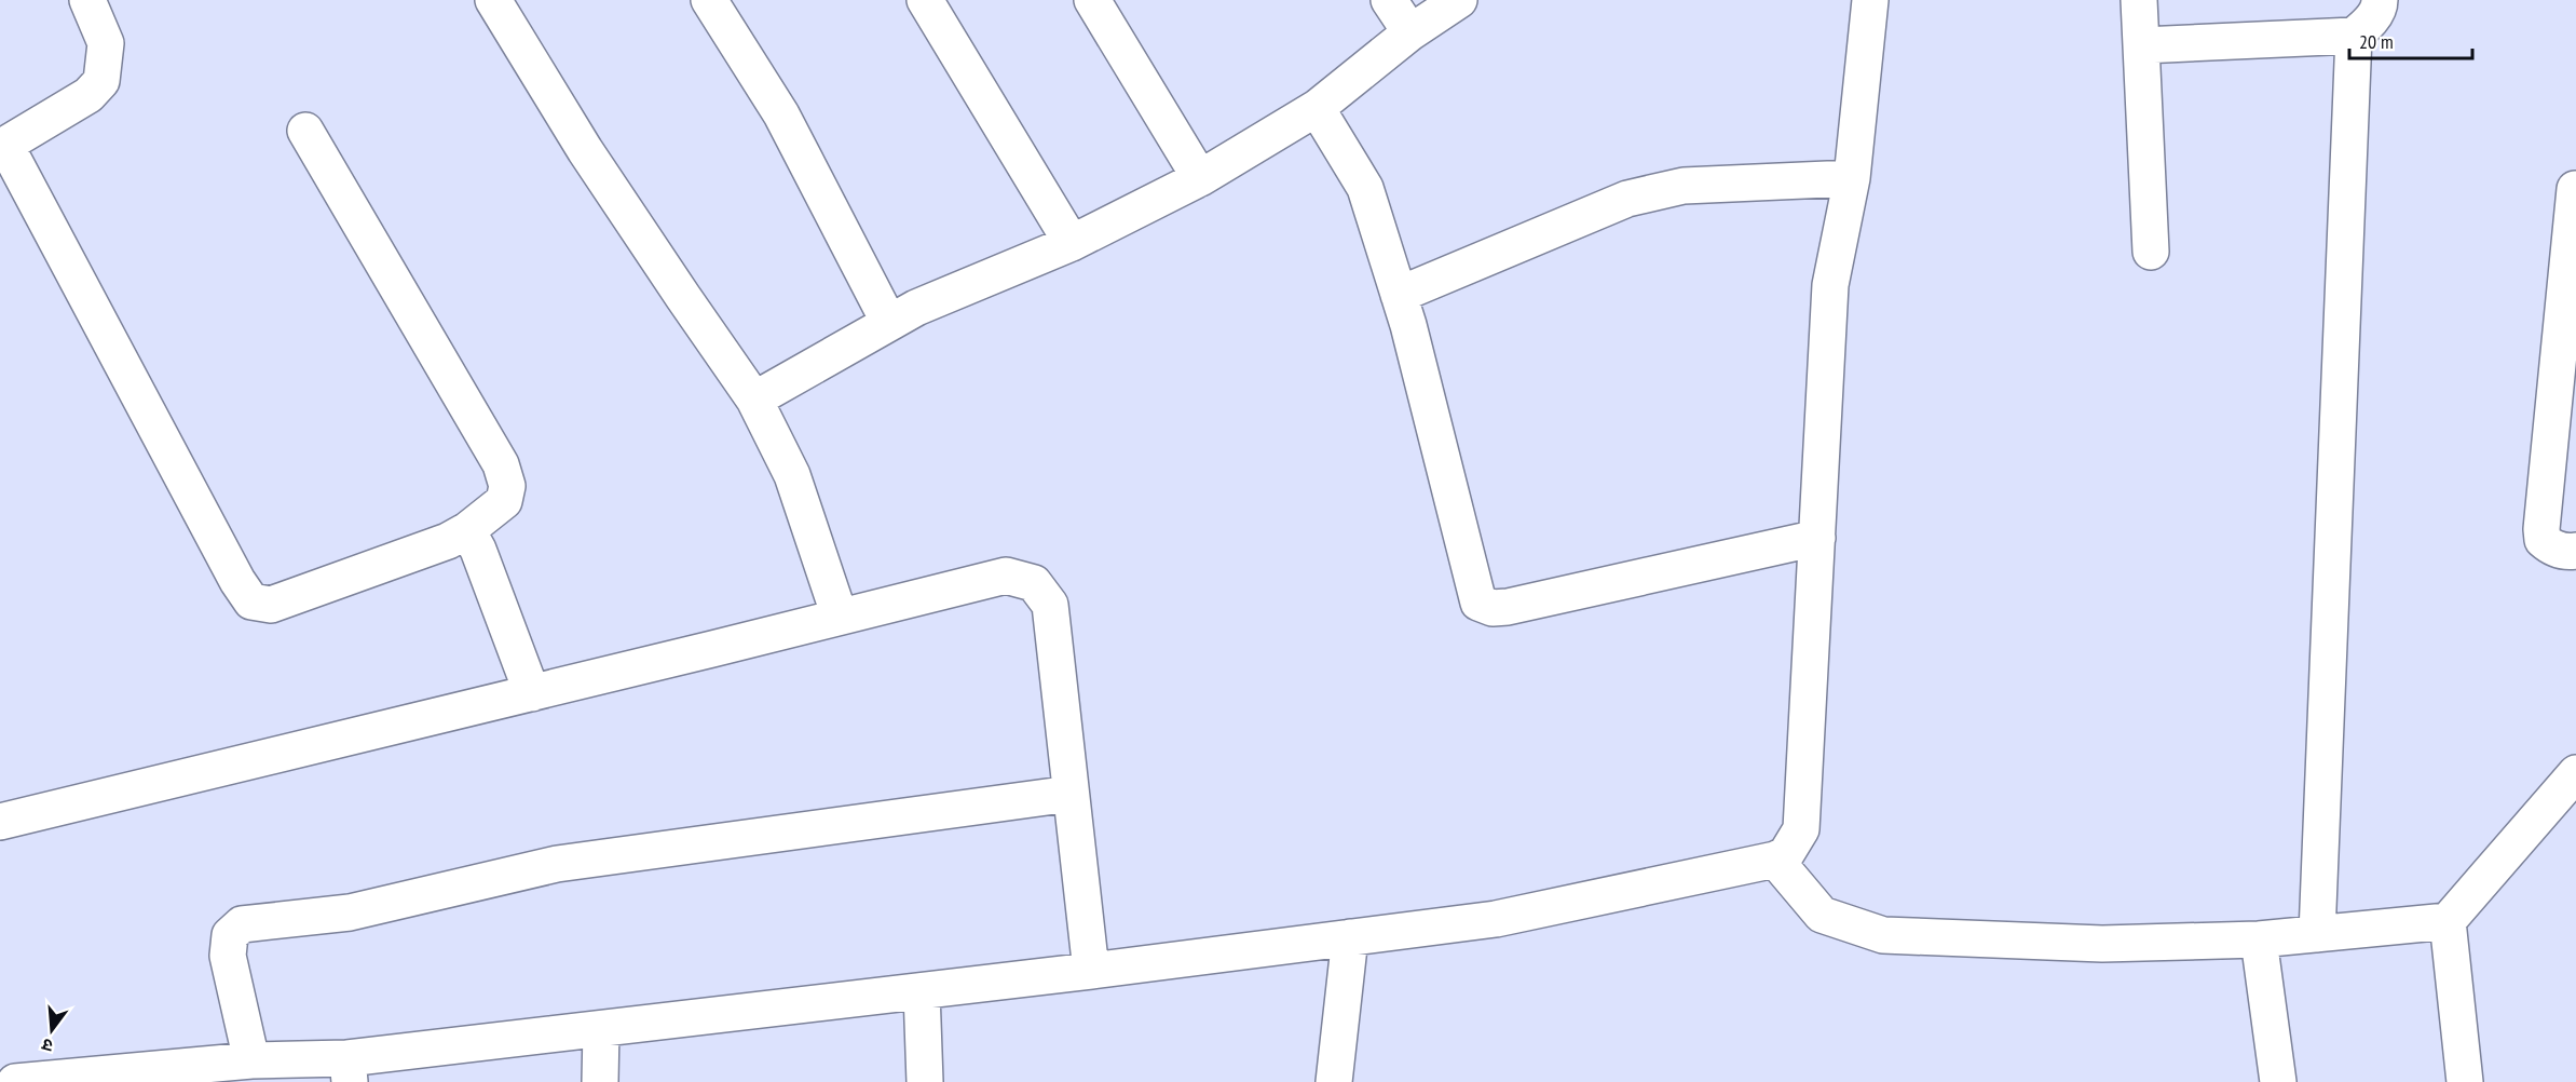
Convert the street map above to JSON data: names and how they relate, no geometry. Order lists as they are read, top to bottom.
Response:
{
  "scale_bar": "20 m",
  "north": "bottom"
}
